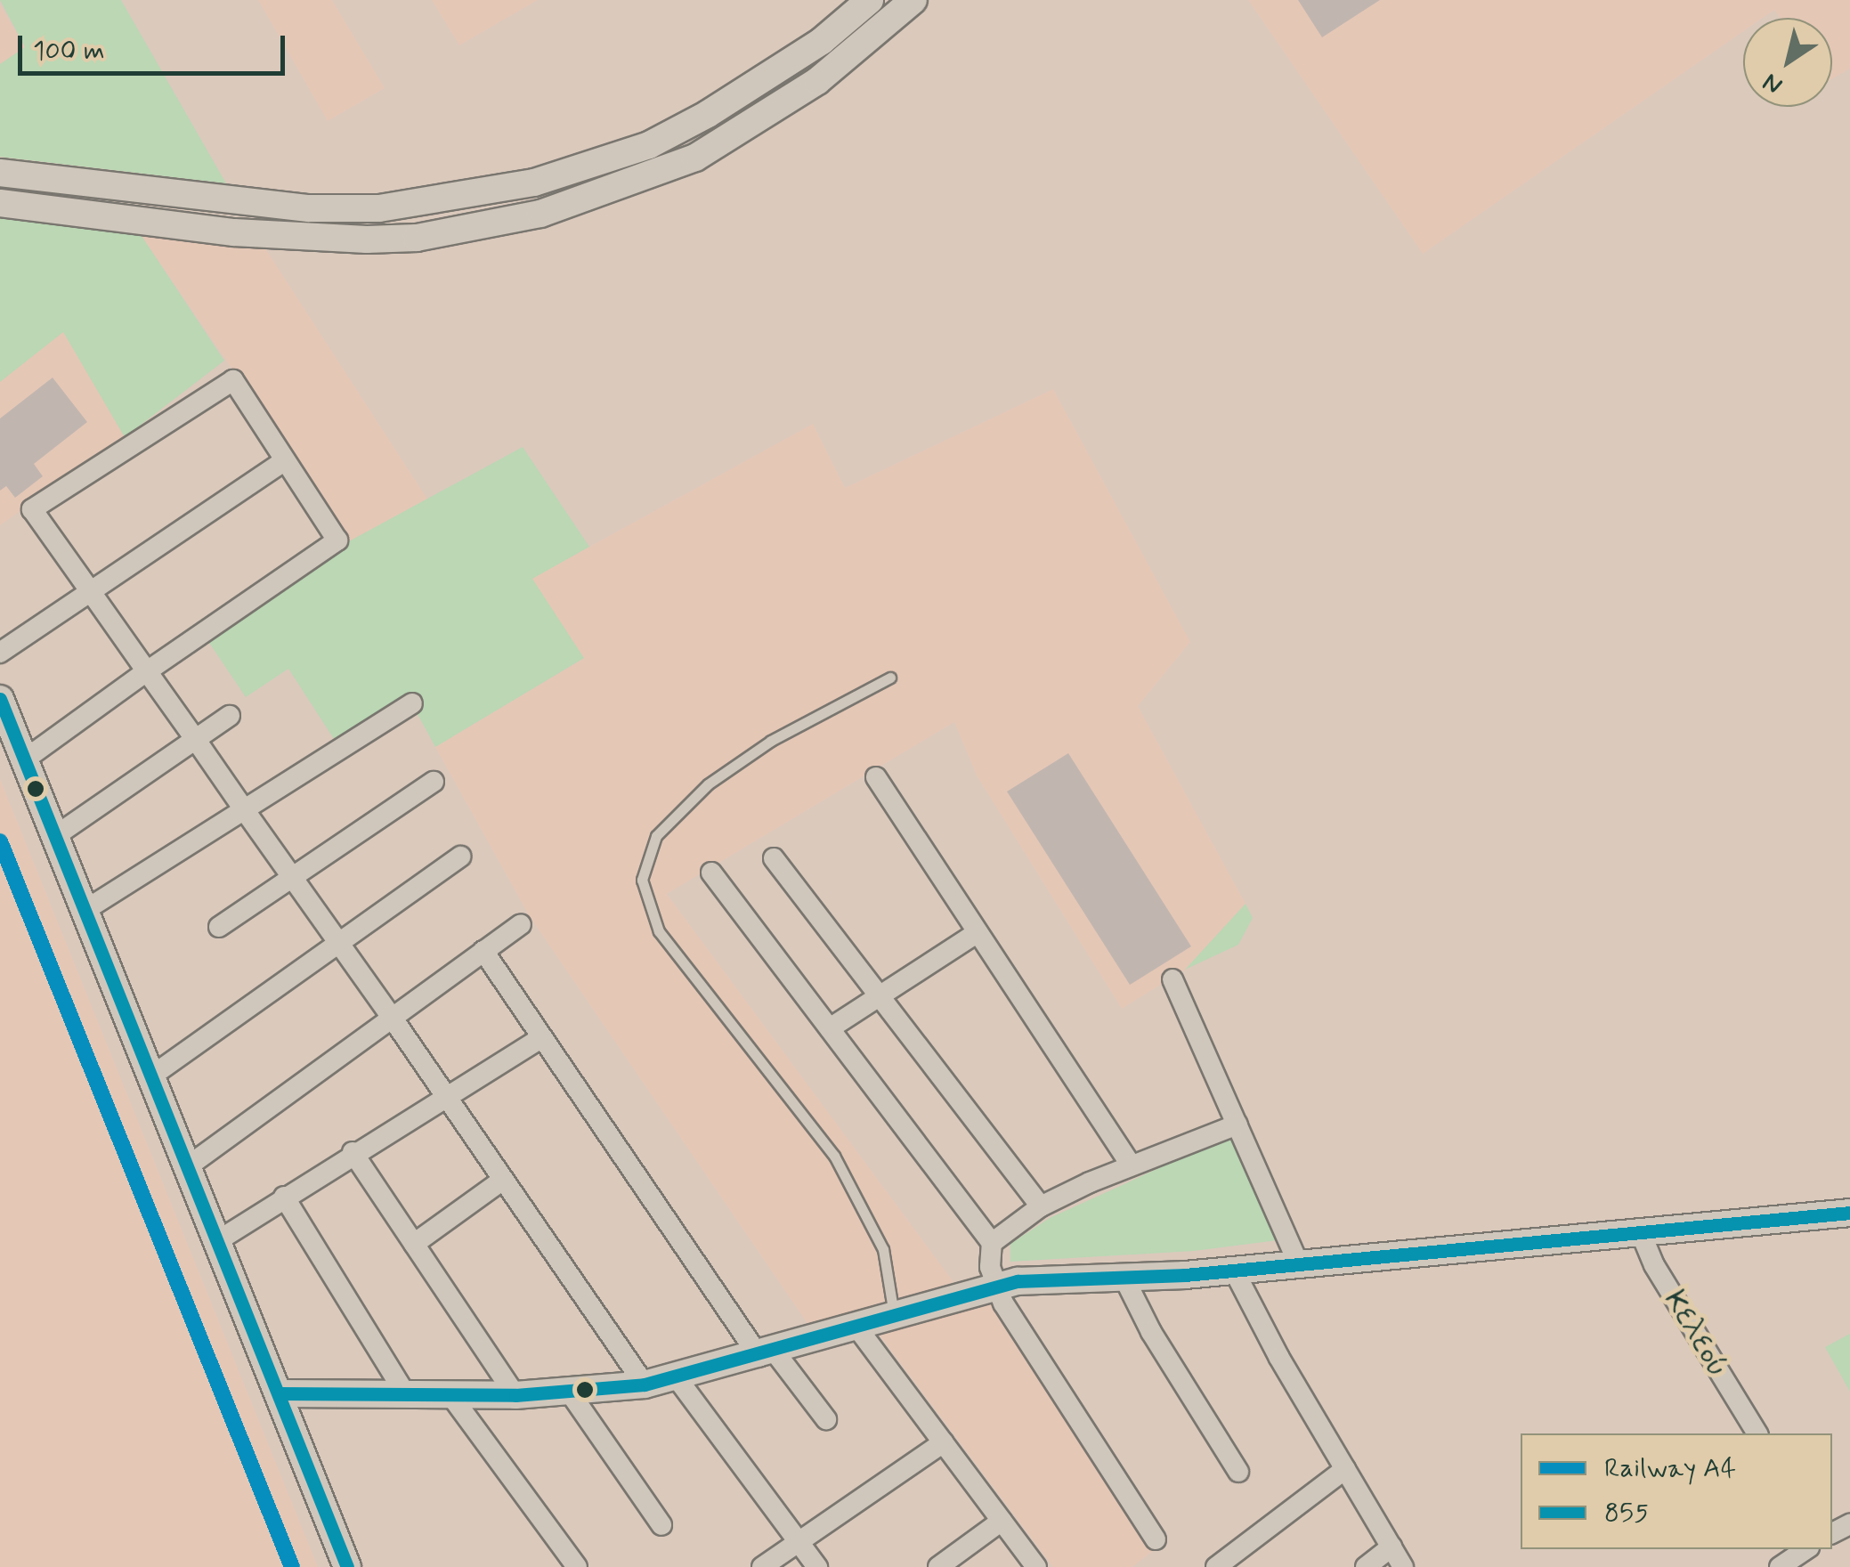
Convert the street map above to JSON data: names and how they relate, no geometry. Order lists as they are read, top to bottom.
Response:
{
  "streets": {
    "street": ["Κελεού"]
  },
  "lines": ["transit line 855", "rail line A4"],
  "legend": ["Railway A4", "855"],
  "scale_bar": "100 m",
  "north": "bottom left"
}
